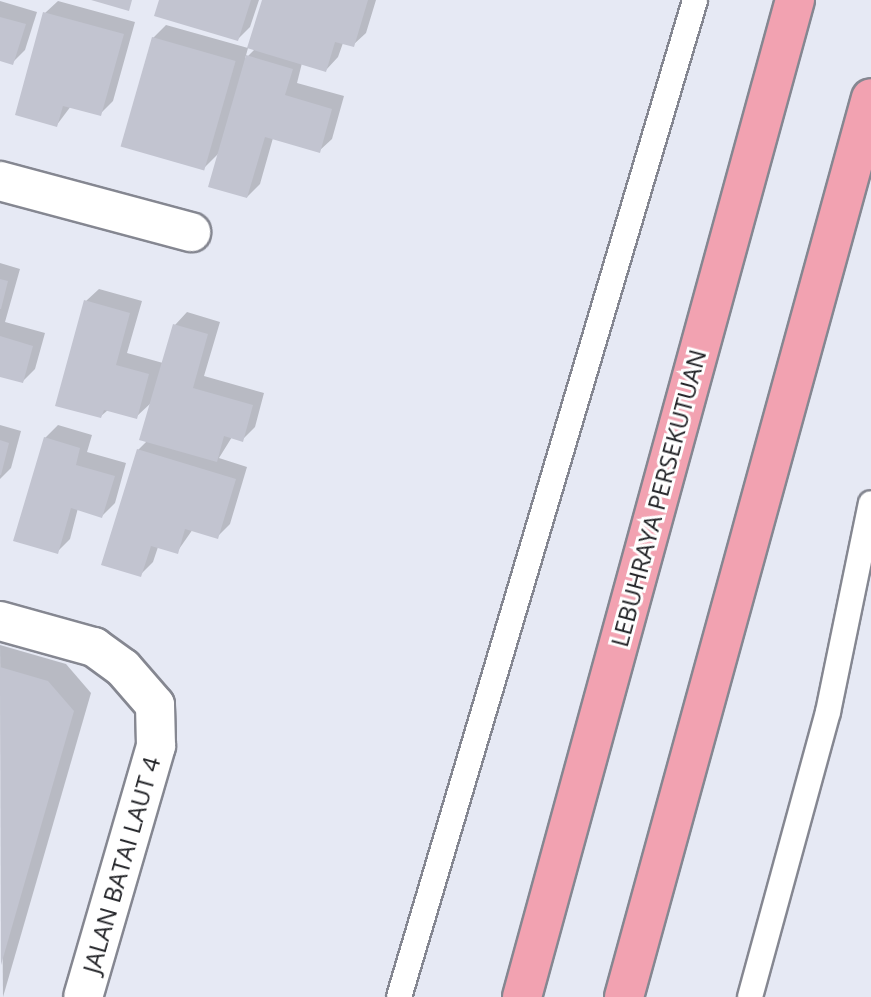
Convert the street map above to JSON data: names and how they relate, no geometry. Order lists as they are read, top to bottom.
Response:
{
  "streets": {
    "highway": ["LEBUHRAYA PERSEKUTUAN"],
    "street": ["JALAN BATAI LAUT 4"]
  }
}
